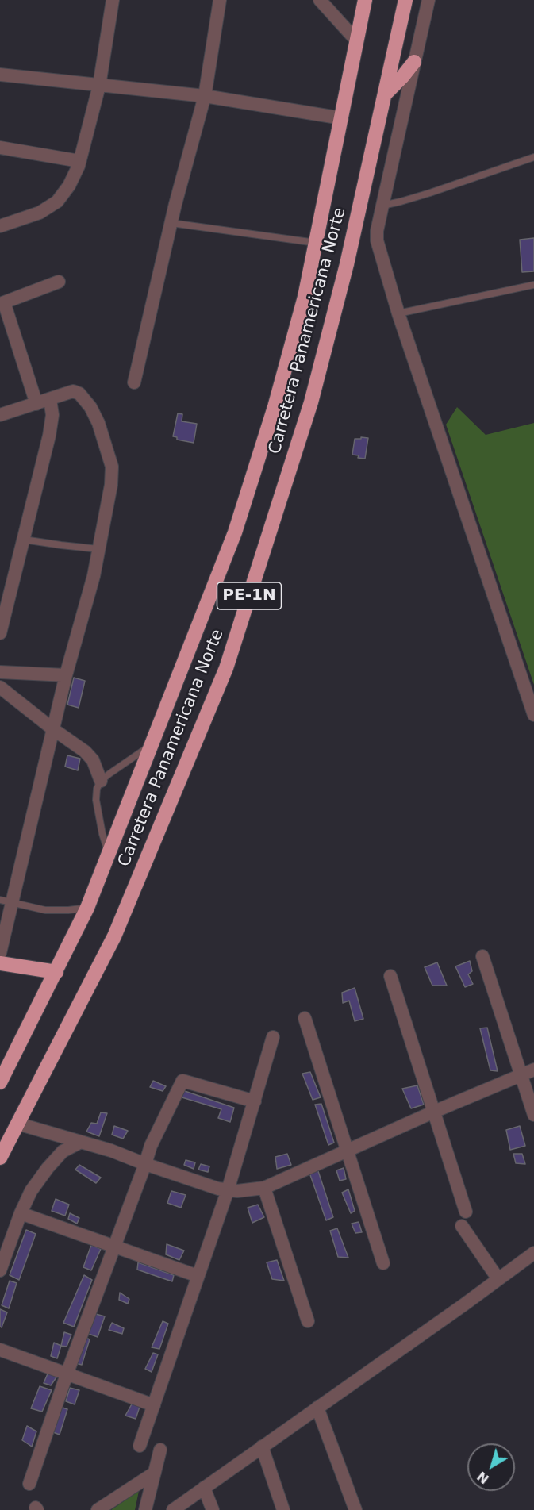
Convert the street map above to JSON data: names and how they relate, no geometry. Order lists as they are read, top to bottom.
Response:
{
  "streets": {
    "highway": ["Carretera Panamericana Norte", "PE-1N"]
  },
  "north": "bottom left"
}
